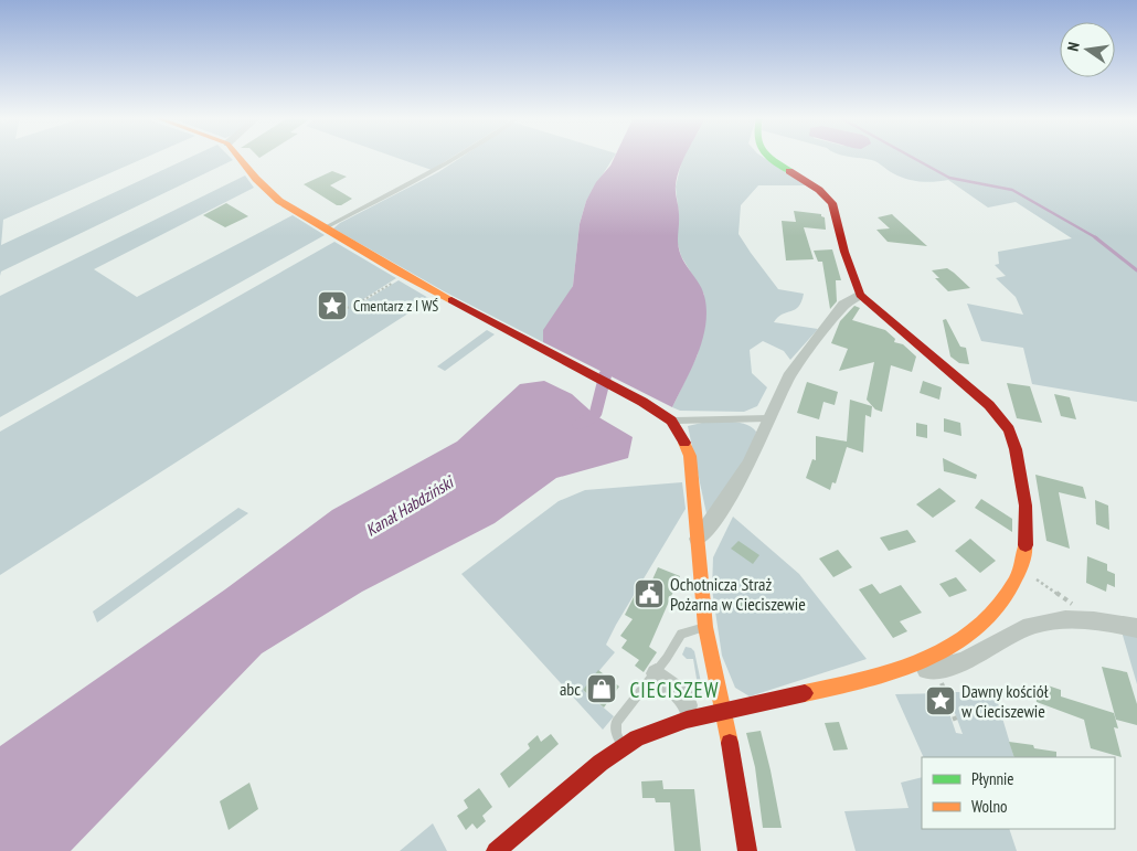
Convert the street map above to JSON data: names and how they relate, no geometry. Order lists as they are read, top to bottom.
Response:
{
  "districts": ["CIECISZEW"],
  "water": ["Kanał Habdziński"],
  "places": {
    "place": ["Cmentarz z I WŚ", "Dawny kościół w Cieciszewie"],
    "public building": ["Ochotnicza Straż Pożarna w Cieciszewie"],
    "shop": ["abc"]
  },
  "legend": ["Płynnie", "Wolno"],
  "north": "left"
}
